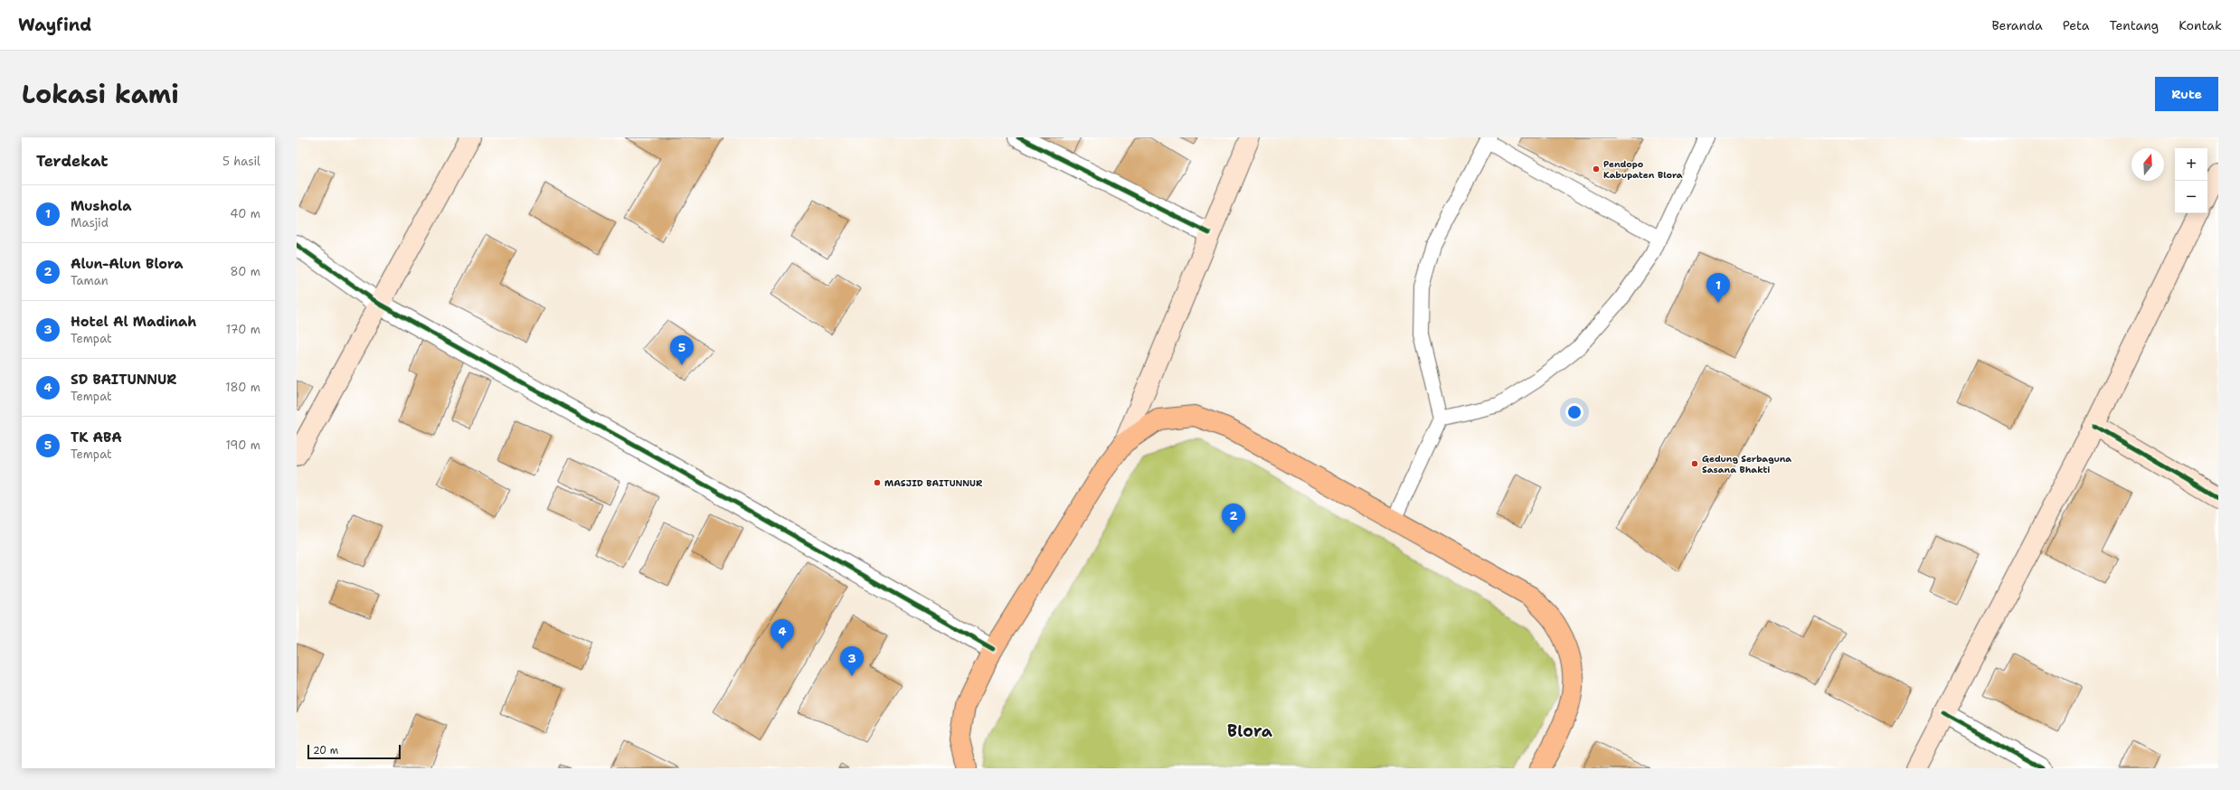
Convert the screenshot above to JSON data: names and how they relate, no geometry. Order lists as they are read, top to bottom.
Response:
{
  "districts": ["Blora"],
  "places": ["Pendopo Kabupaten Blora", "Gedung Serbaguna Sasana Bhakti", "MASJID BAITUNNUR"],
  "scale_bar": "20 m",
  "north": "top",
  "page": {
    "header": "Wayfind",
    "nav": [
      "Beranda",
      "Peta",
      "Tentang",
      "Kontak"
    ],
    "title": "Lokasi kami",
    "buttons": "Rute",
    "heading": ["Terdekat", "5 hasil"],
    "map_buttons": ["+", "−"],
    "list": [
      {
        "mark": "1",
        "name": "Mushola",
        "note": "Masjid",
        "value": "40 m"
      },
      {
        "mark": "2",
        "name": "Alun-Alun Blora",
        "note": "Taman",
        "value": "80 m"
      },
      {
        "mark": "3",
        "name": "Hotel Al Madinah",
        "note": "Tempat",
        "value": "170 m"
      },
      {
        "mark": "4",
        "name": "SD BAITUNNUR",
        "note": "Tempat",
        "value": "180 m"
      },
      {
        "mark": "5",
        "name": "TK ABA",
        "note": "Tempat",
        "value": "190 m"
      }
    ],
    "pins": [
      "1",
      "5",
      "2",
      "4",
      "3"
    ],
    "scale": "20 m"
  }
}
